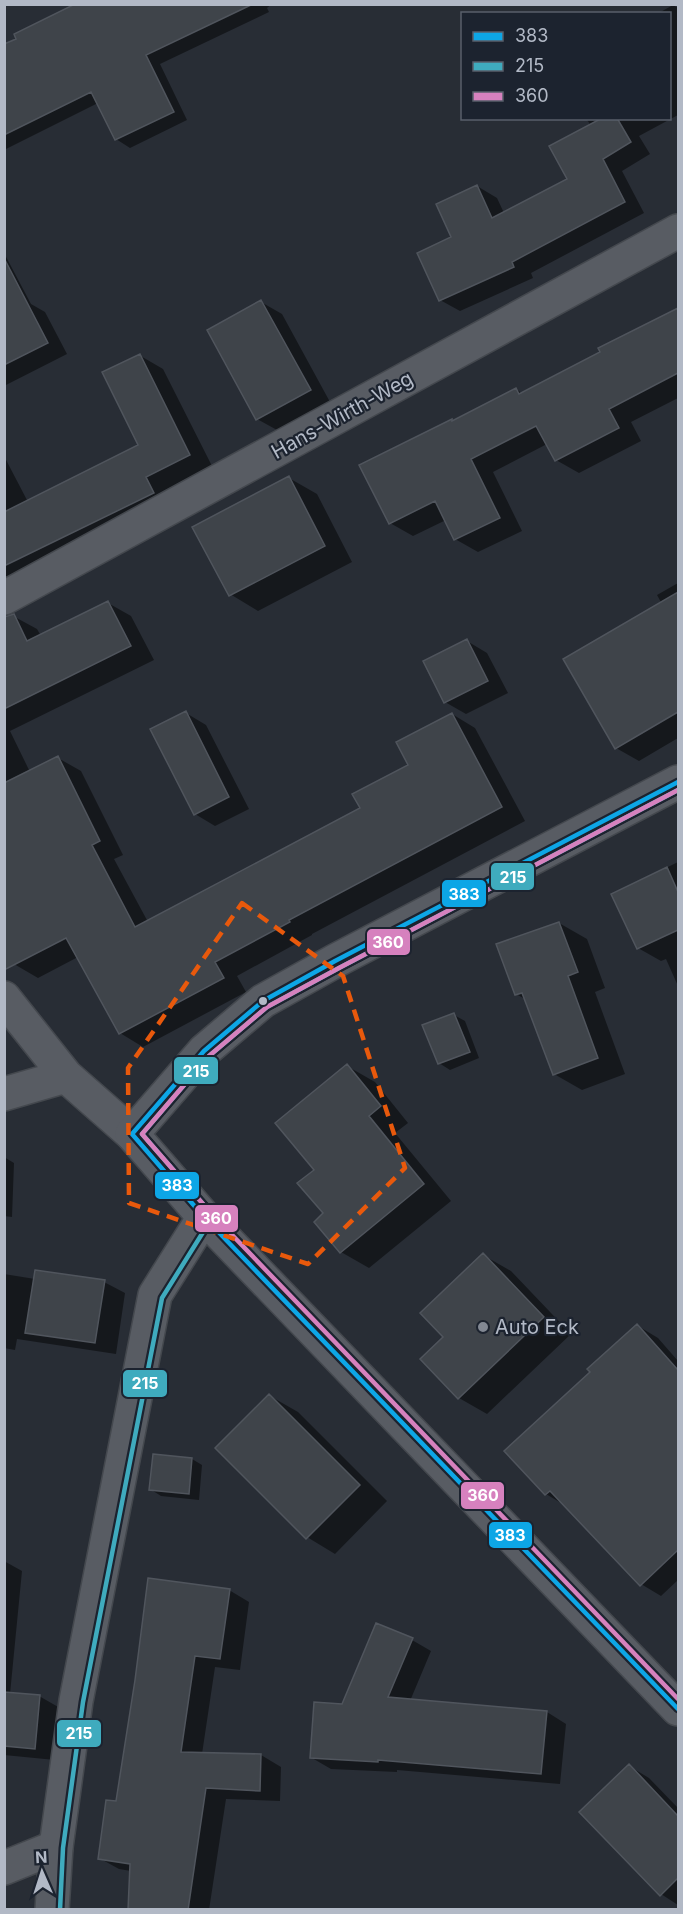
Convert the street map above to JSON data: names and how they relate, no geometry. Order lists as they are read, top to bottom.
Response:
{
  "streets": {
    "street": ["Hans-Wirth-Weg"]
  },
  "places": ["Auto Eck"],
  "lines": ["transit line 383", "transit line 215", "transit line 360"],
  "legend": ["383", "215", "360"],
  "north": "top"
}
